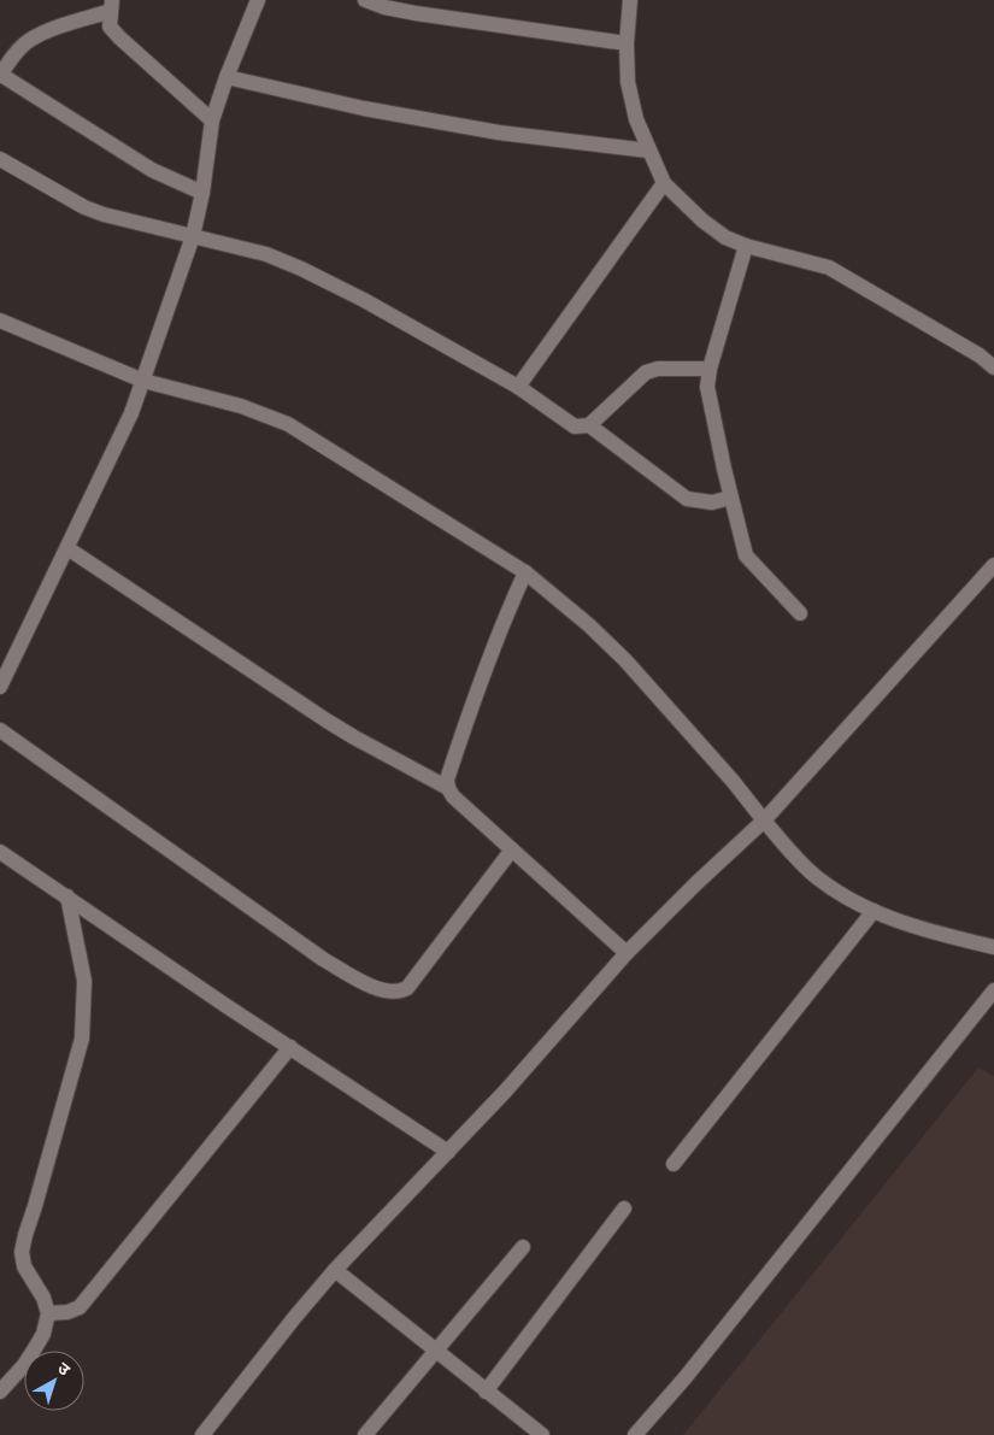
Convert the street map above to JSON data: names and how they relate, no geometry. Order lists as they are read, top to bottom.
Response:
{
  "north": "top right"
}
